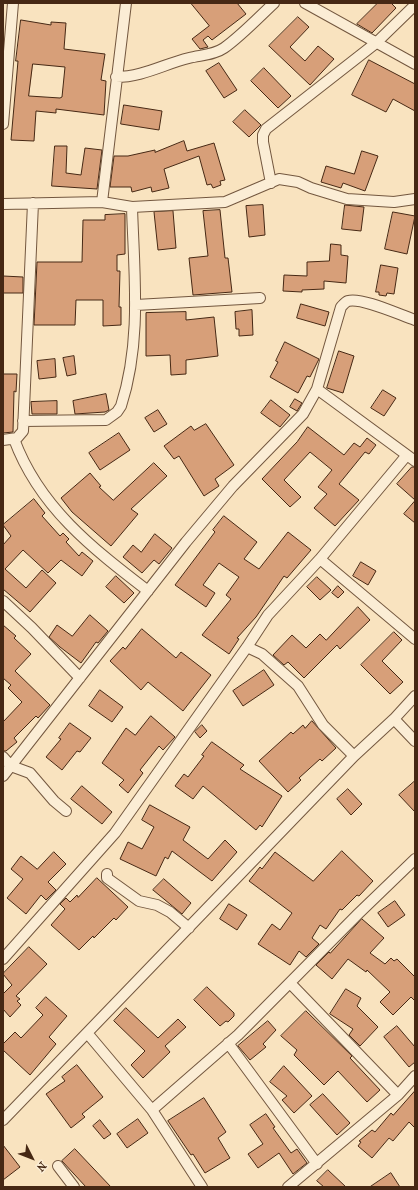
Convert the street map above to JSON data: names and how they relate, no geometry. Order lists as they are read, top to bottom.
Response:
{
  "north": "bottom right"
}
